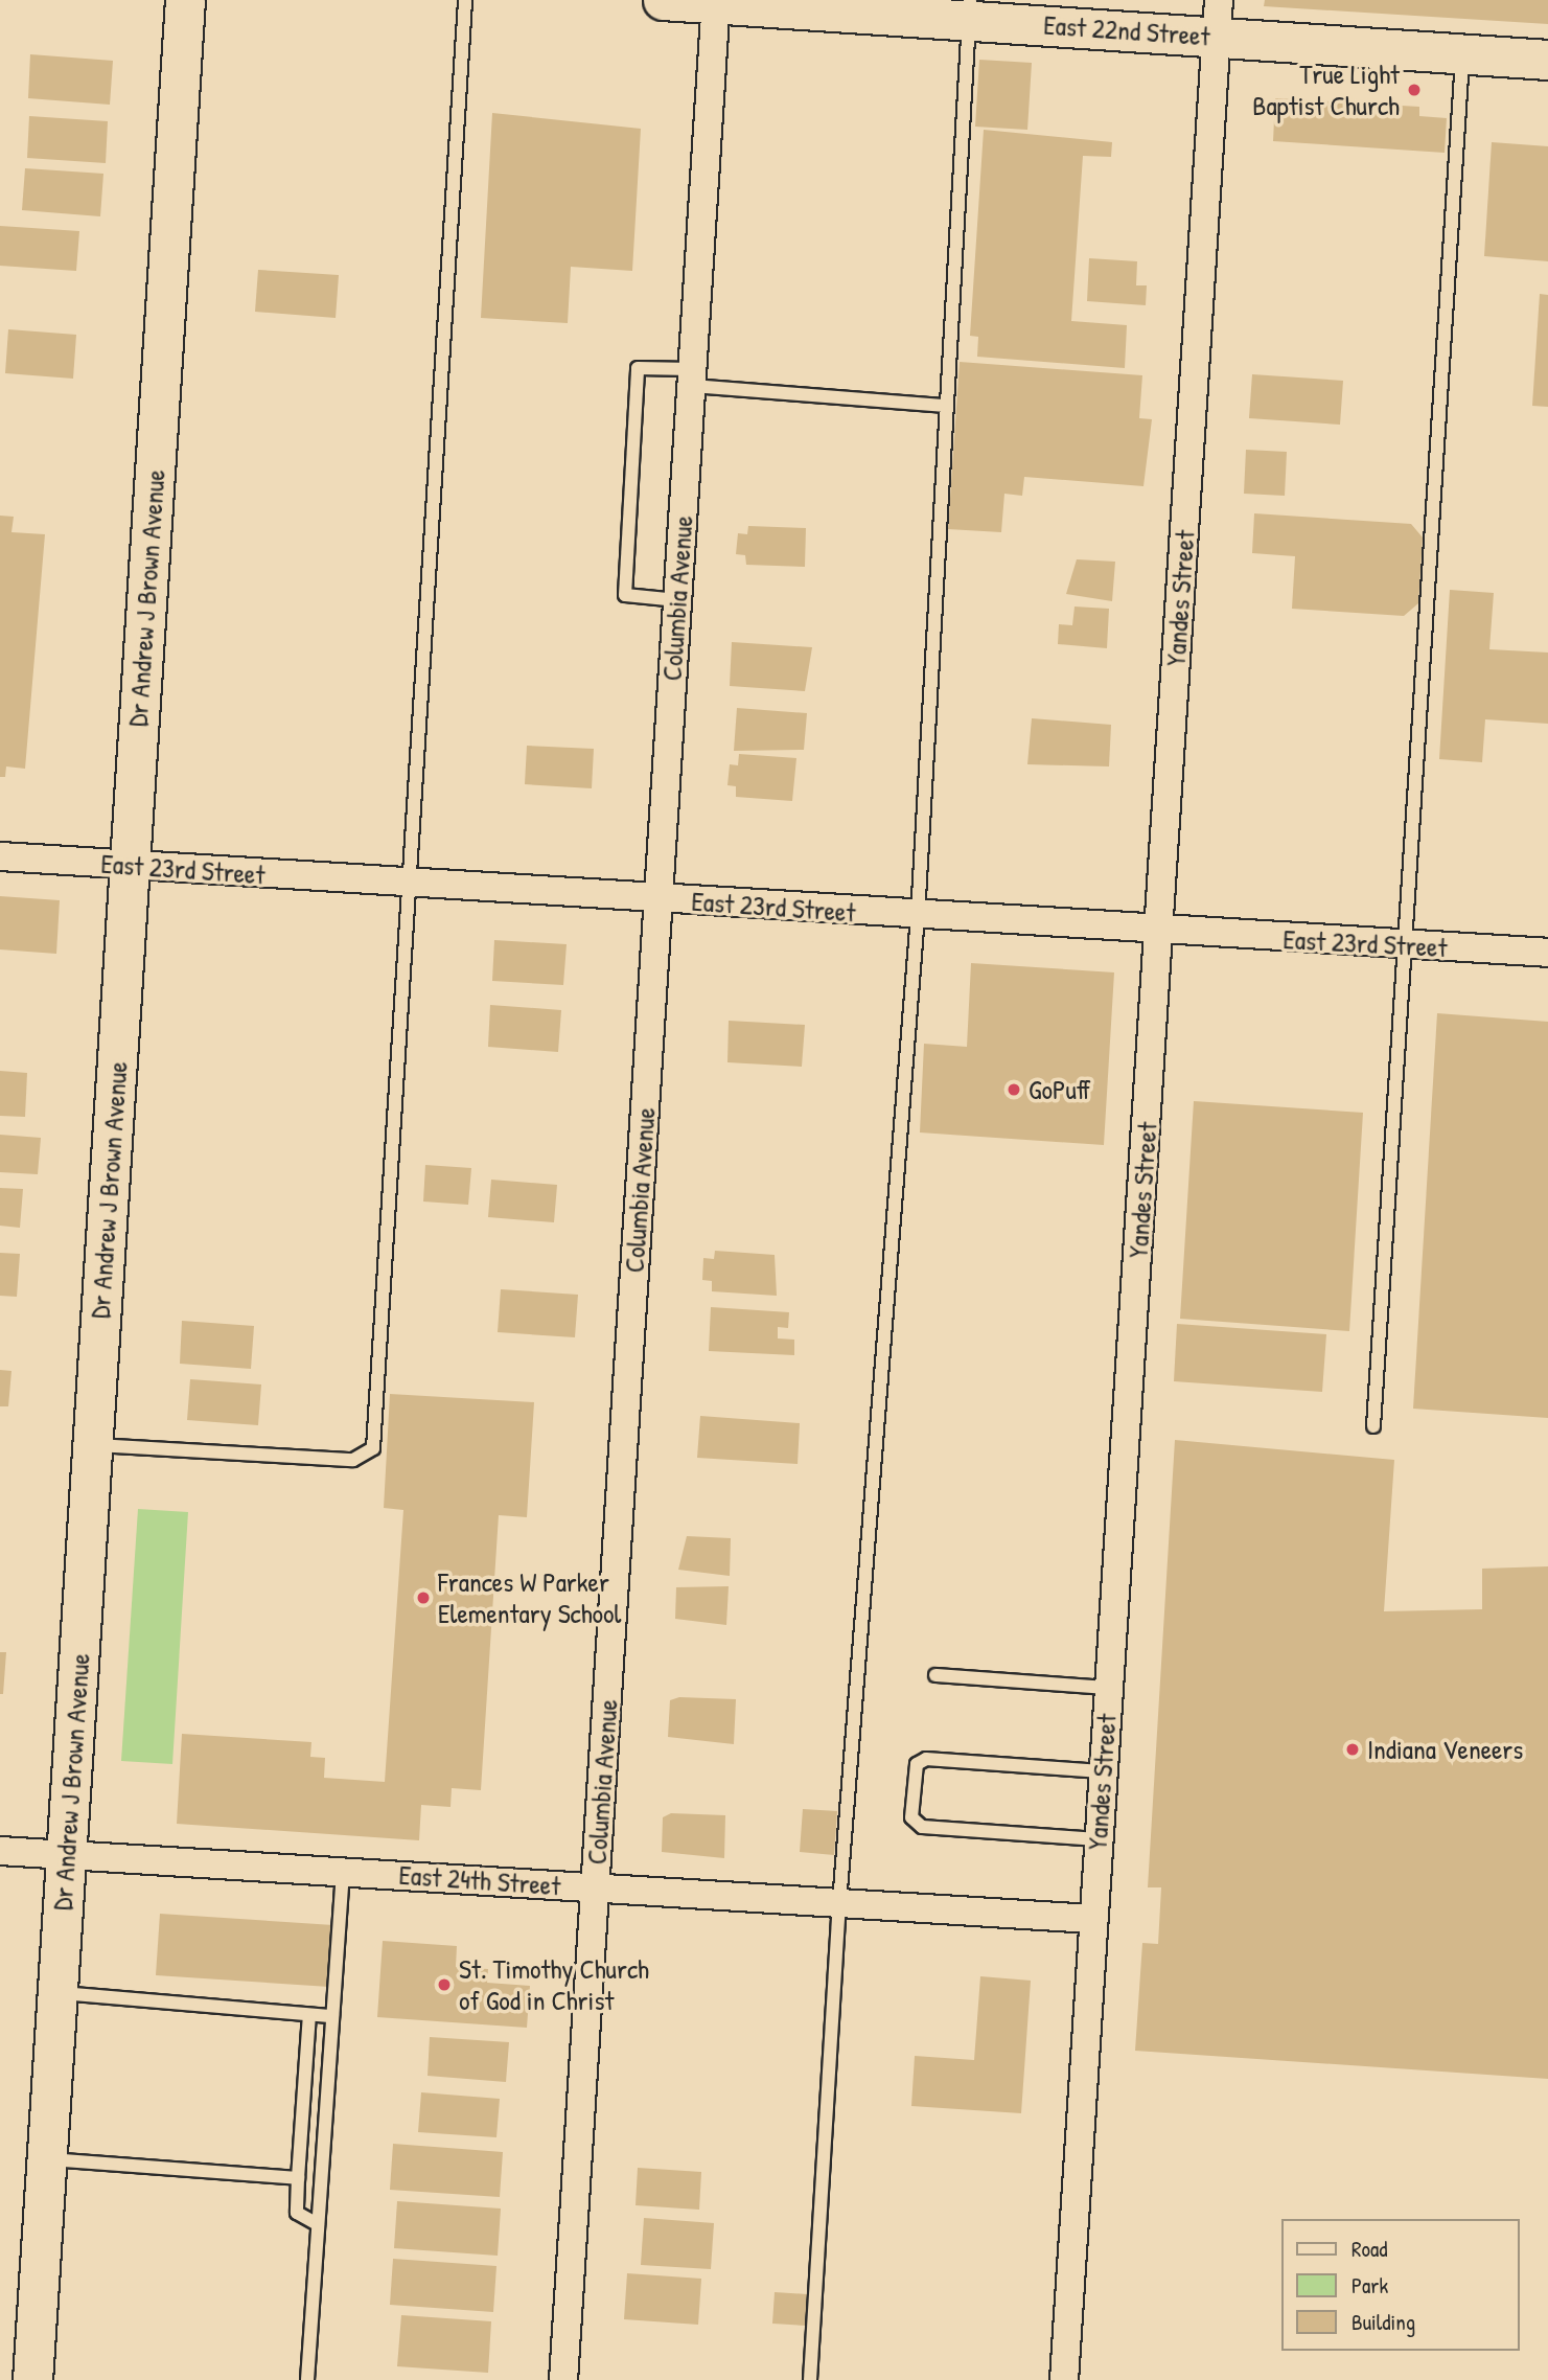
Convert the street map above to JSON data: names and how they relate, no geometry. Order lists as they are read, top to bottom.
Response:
{
  "streets": {
    "main road": ["East 22nd Street", "Dr Andrew J Brown Avenue"],
    "street": [
      "Columbia Avenue",
      "Yandes Street",
      "East 23rd Street",
      "East 24th Street"
    ]
  },
  "crossings": [
    ["East 22nd Street", "Columbia Avenue"],
    ["East 22nd Street", "Yandes Street"],
    ["Dr Andrew J Brown Avenue", "East 23rd Street"],
    ["Dr Andrew J Brown Avenue", "East 24th Street"],
    ["Columbia Avenue", "East 23rd Street"],
    ["Columbia Avenue", "East 24th Street"],
    ["Yandes Street", "East 23rd Street"],
    ["Yandes Street", "East 24th Street"]
  ],
  "places": [
    "True Light Baptist Church",
    "GoPuff",
    "Frances W Parker Elementary School",
    "Indiana Veneers",
    "St. Timothy Church of God in Christ"
  ],
  "legend": ["Road", "Park", "Building"]
}
